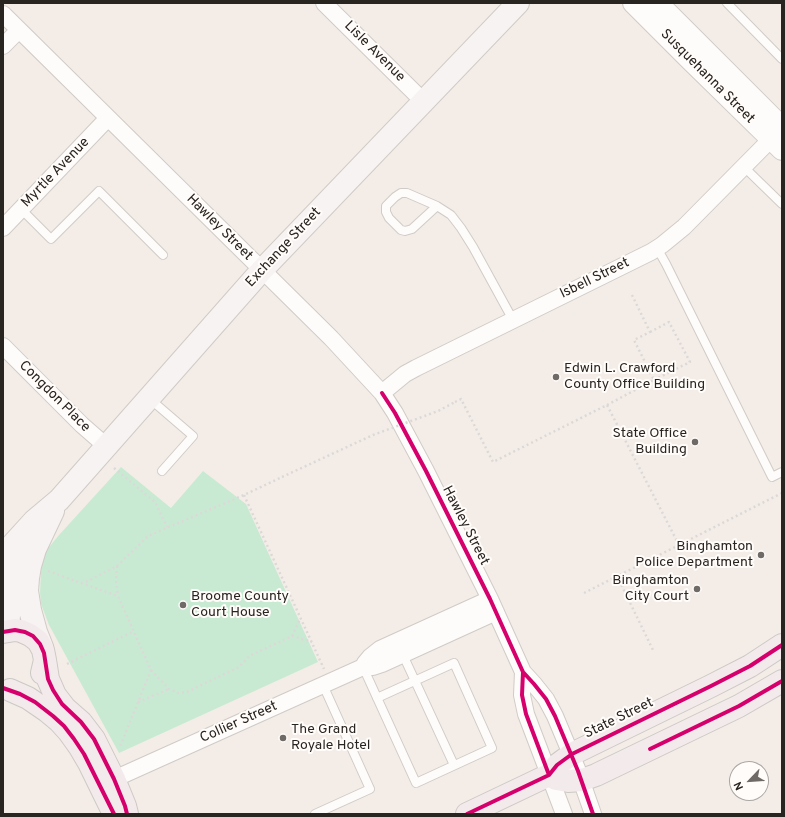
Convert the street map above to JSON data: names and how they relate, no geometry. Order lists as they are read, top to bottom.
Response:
{
  "streets": {
    "main road": ["Exchange Street", "State Street"],
    "street": [
      "Lisle Avenue",
      "Susquehanna Street",
      "Myrtle Avenue",
      "Hawley Street",
      "Isbell Street",
      "Congdon Place",
      "Collier Street"
    ]
  },
  "crossings": [
    ["Lisle Avenue", "Exchange Street"],
    ["Susquehanna Street", "Isbell Street"],
    ["Myrtle Avenue", "Hawley Street"],
    ["Hawley Street", "Exchange Street"],
    ["Hawley Street", "Isbell Street"],
    ["Hawley Street", "State Street"],
    ["Hawley Street", "Collier Street"],
    ["Exchange Street", "Congdon Place"]
  ],
  "places": [
    "Edwin L. Crawford County Office Building",
    "State Office Building",
    "Binghamton Police Department",
    "Binghamton City Court",
    "Broome County Court House",
    "The Grand Royale Hotel"
  ],
  "north": "bottom left"
}
